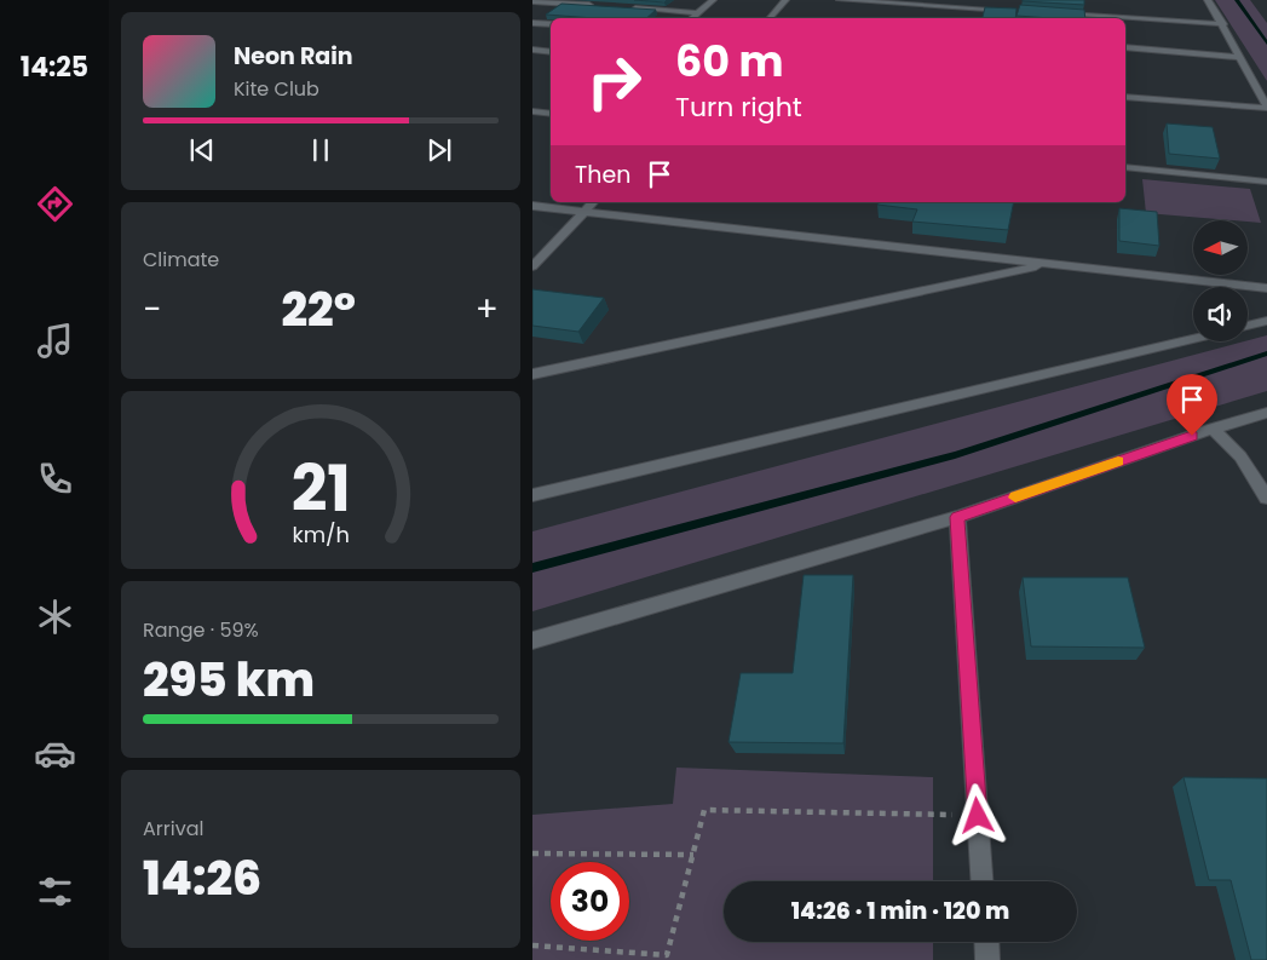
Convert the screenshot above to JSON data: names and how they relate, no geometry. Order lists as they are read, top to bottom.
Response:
{
  "north": "left",
  "page": {
    "tabs": "14:25",
    "turn": ["60 m", "Turn right"],
    "song": ["Neon Rain", "Kite Club"],
    "then": "Then",
    "tile": [
      "Climate",
      ["Range · 59%", "295 km"],
      ["Arrival", "14:26"]
    ],
    "heat": ["−", "22°", "+"],
    "limit": "30",
    "trip": "14:26 · 1 min · 120 m",
    "gauge": ["21", "km/h"]
  }
}
